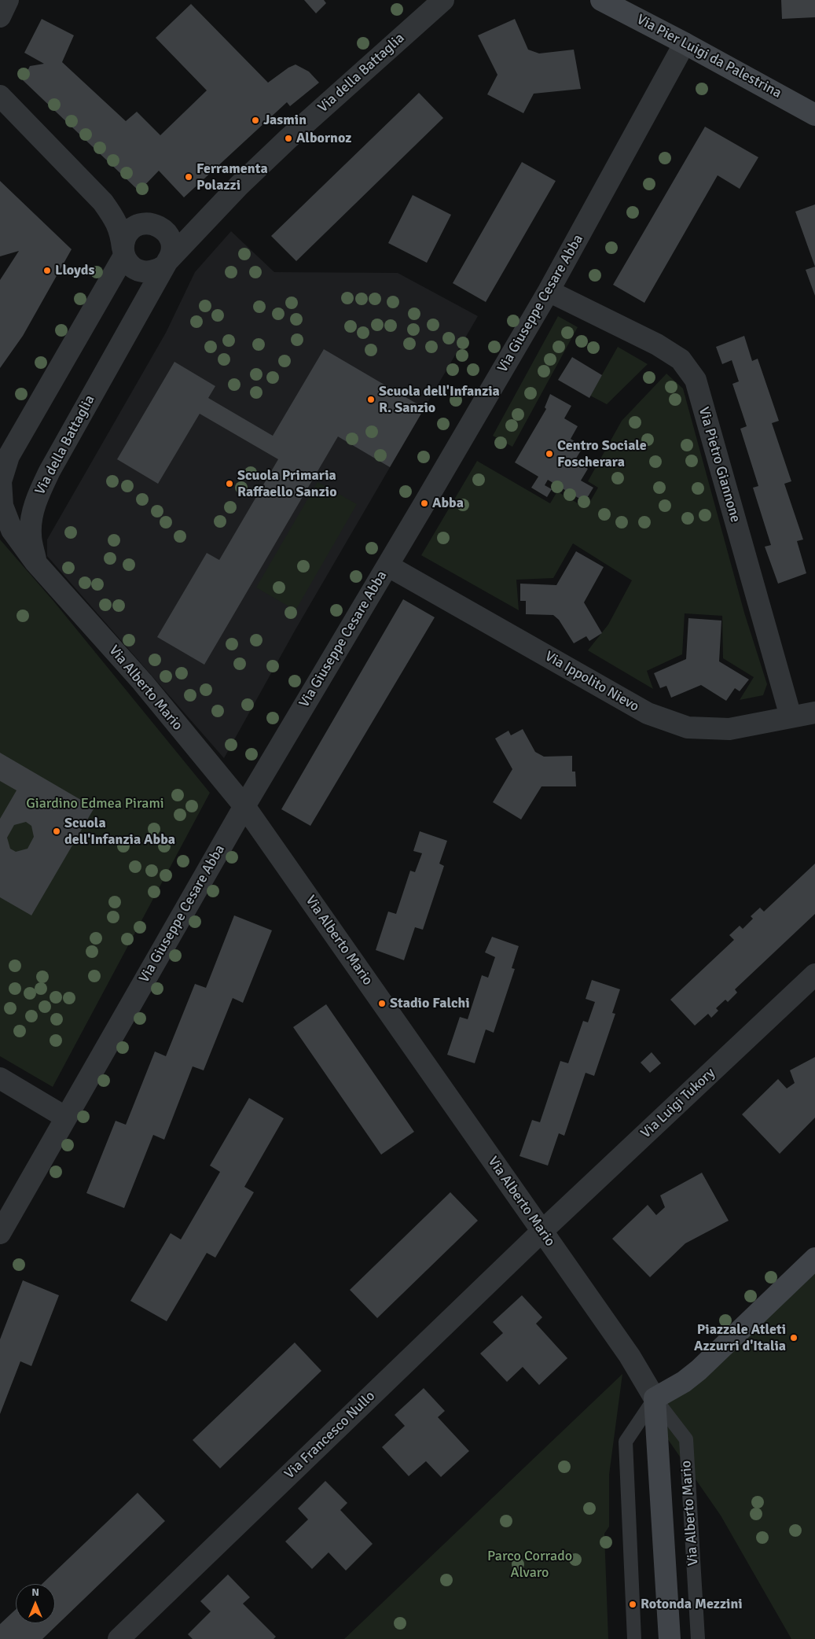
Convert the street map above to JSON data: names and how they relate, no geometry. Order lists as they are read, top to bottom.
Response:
{
  "streets": {
    "street": [
      "Via Pier Luigi da Palestrina",
      "Via della Battaglia",
      "Via Giuseppe Cesare Abba",
      "Via Pietro Giannone",
      "Via Ippolito Nievo",
      "Via Alberto Mario",
      "Via Luigi Tukory",
      "Via Francesco Nullo"
    ]
  },
  "crossings": [
    ["Via Pier Luigi da Palestrina", "Via Giuseppe Cesare Abba"],
    ["Via della Battaglia", "Via Alberto Mario"],
    ["Via Giuseppe Cesare Abba", "Via Pietro Giannone"],
    ["Via Giuseppe Cesare Abba", "Via Ippolito Nievo"],
    ["Via Giuseppe Cesare Abba", "Via Alberto Mario"],
    ["Via Pietro Giannone", "Via Ippolito Nievo"],
    ["Via Alberto Mario", "Via Luigi Tukory"],
    ["Via Alberto Mario", "Via Francesco Nullo"],
    ["Via Luigi Tukory", "Via Francesco Nullo"]
  ],
  "parks": ["Giardino Edmea Pirami", "Parco Corrado Alvaro"],
  "places": [
    "Jasmin",
    "Albornoz",
    "Ferramenta Polazzi",
    "Lloyds",
    "Scuola dell'Infanzia R. Sanzio",
    "Centro Sociale Foscherara",
    "Scuola Primaria Raffaello Sanzio",
    "Abba",
    "Scuola dell'Infanzia Abba",
    "Stadio Falchi",
    "Piazzale Atleti Azzurri d'Italia",
    "Rotonda Mezzini"
  ],
  "north": "top"
}
